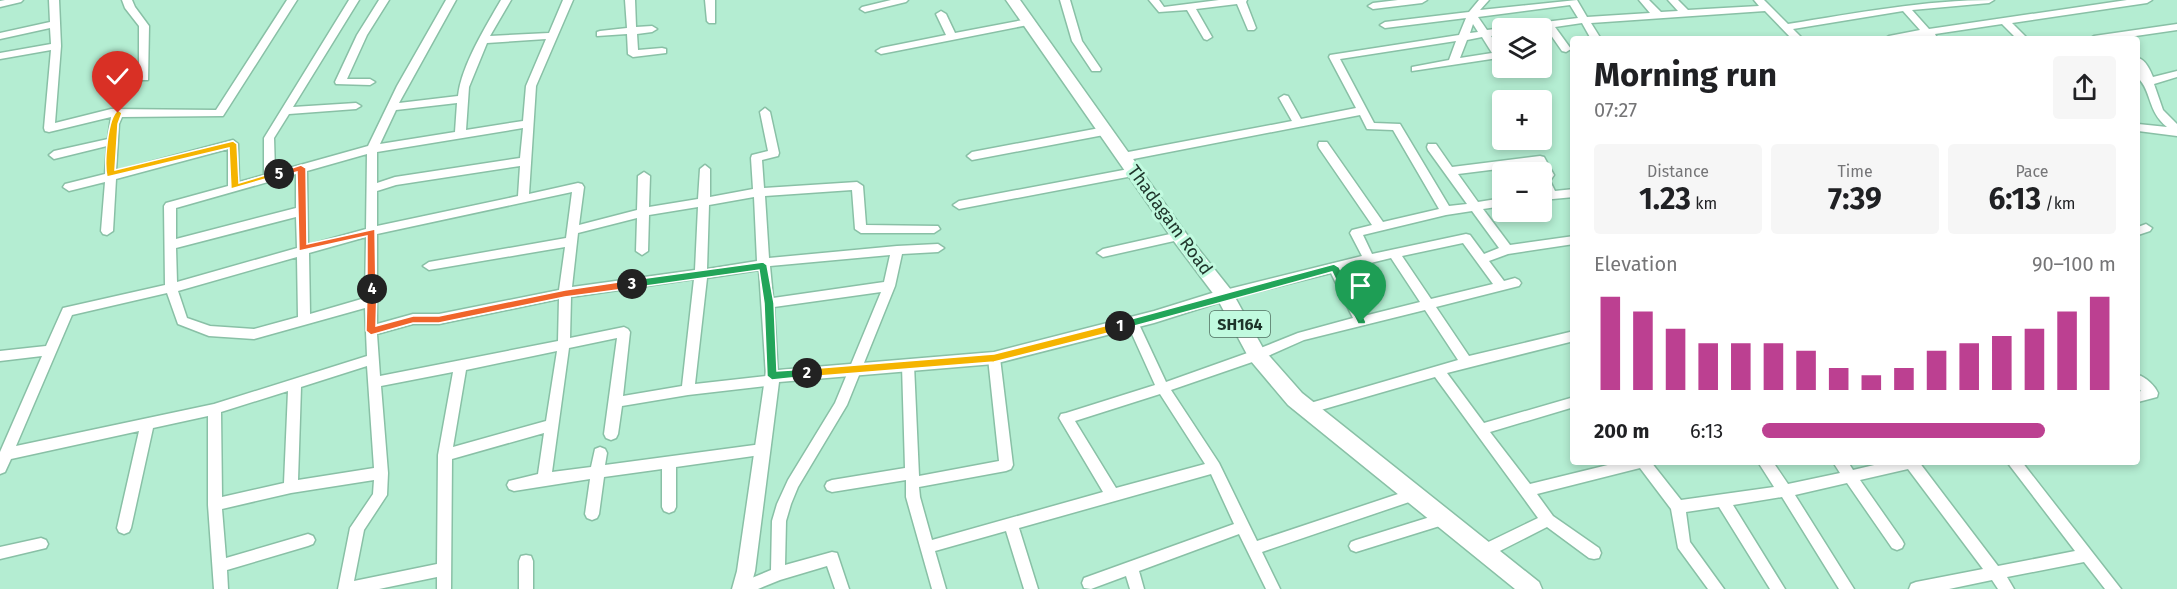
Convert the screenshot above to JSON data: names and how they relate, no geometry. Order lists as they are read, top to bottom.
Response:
{
  "streets": {
    "main road": ["Thadagam Road", "SH164"]
  },
  "page": {
    "map_buttons": ["+", "−"],
    "heading": ["Morning run", "07:27"],
    "stats": [
      ["Distance", "1.23 km"],
      ["Time", "7:39"],
      ["Pace", "6:13 /km"]
    ],
    "pins": [
      "5",
      "3",
      "4",
      "1",
      "2"
    ],
    "chart": ["Elevation", "90–100 m"],
    "list": [
      {
        "name": "200 m",
        "note": "6:13"
      }
    ]
  }
}
